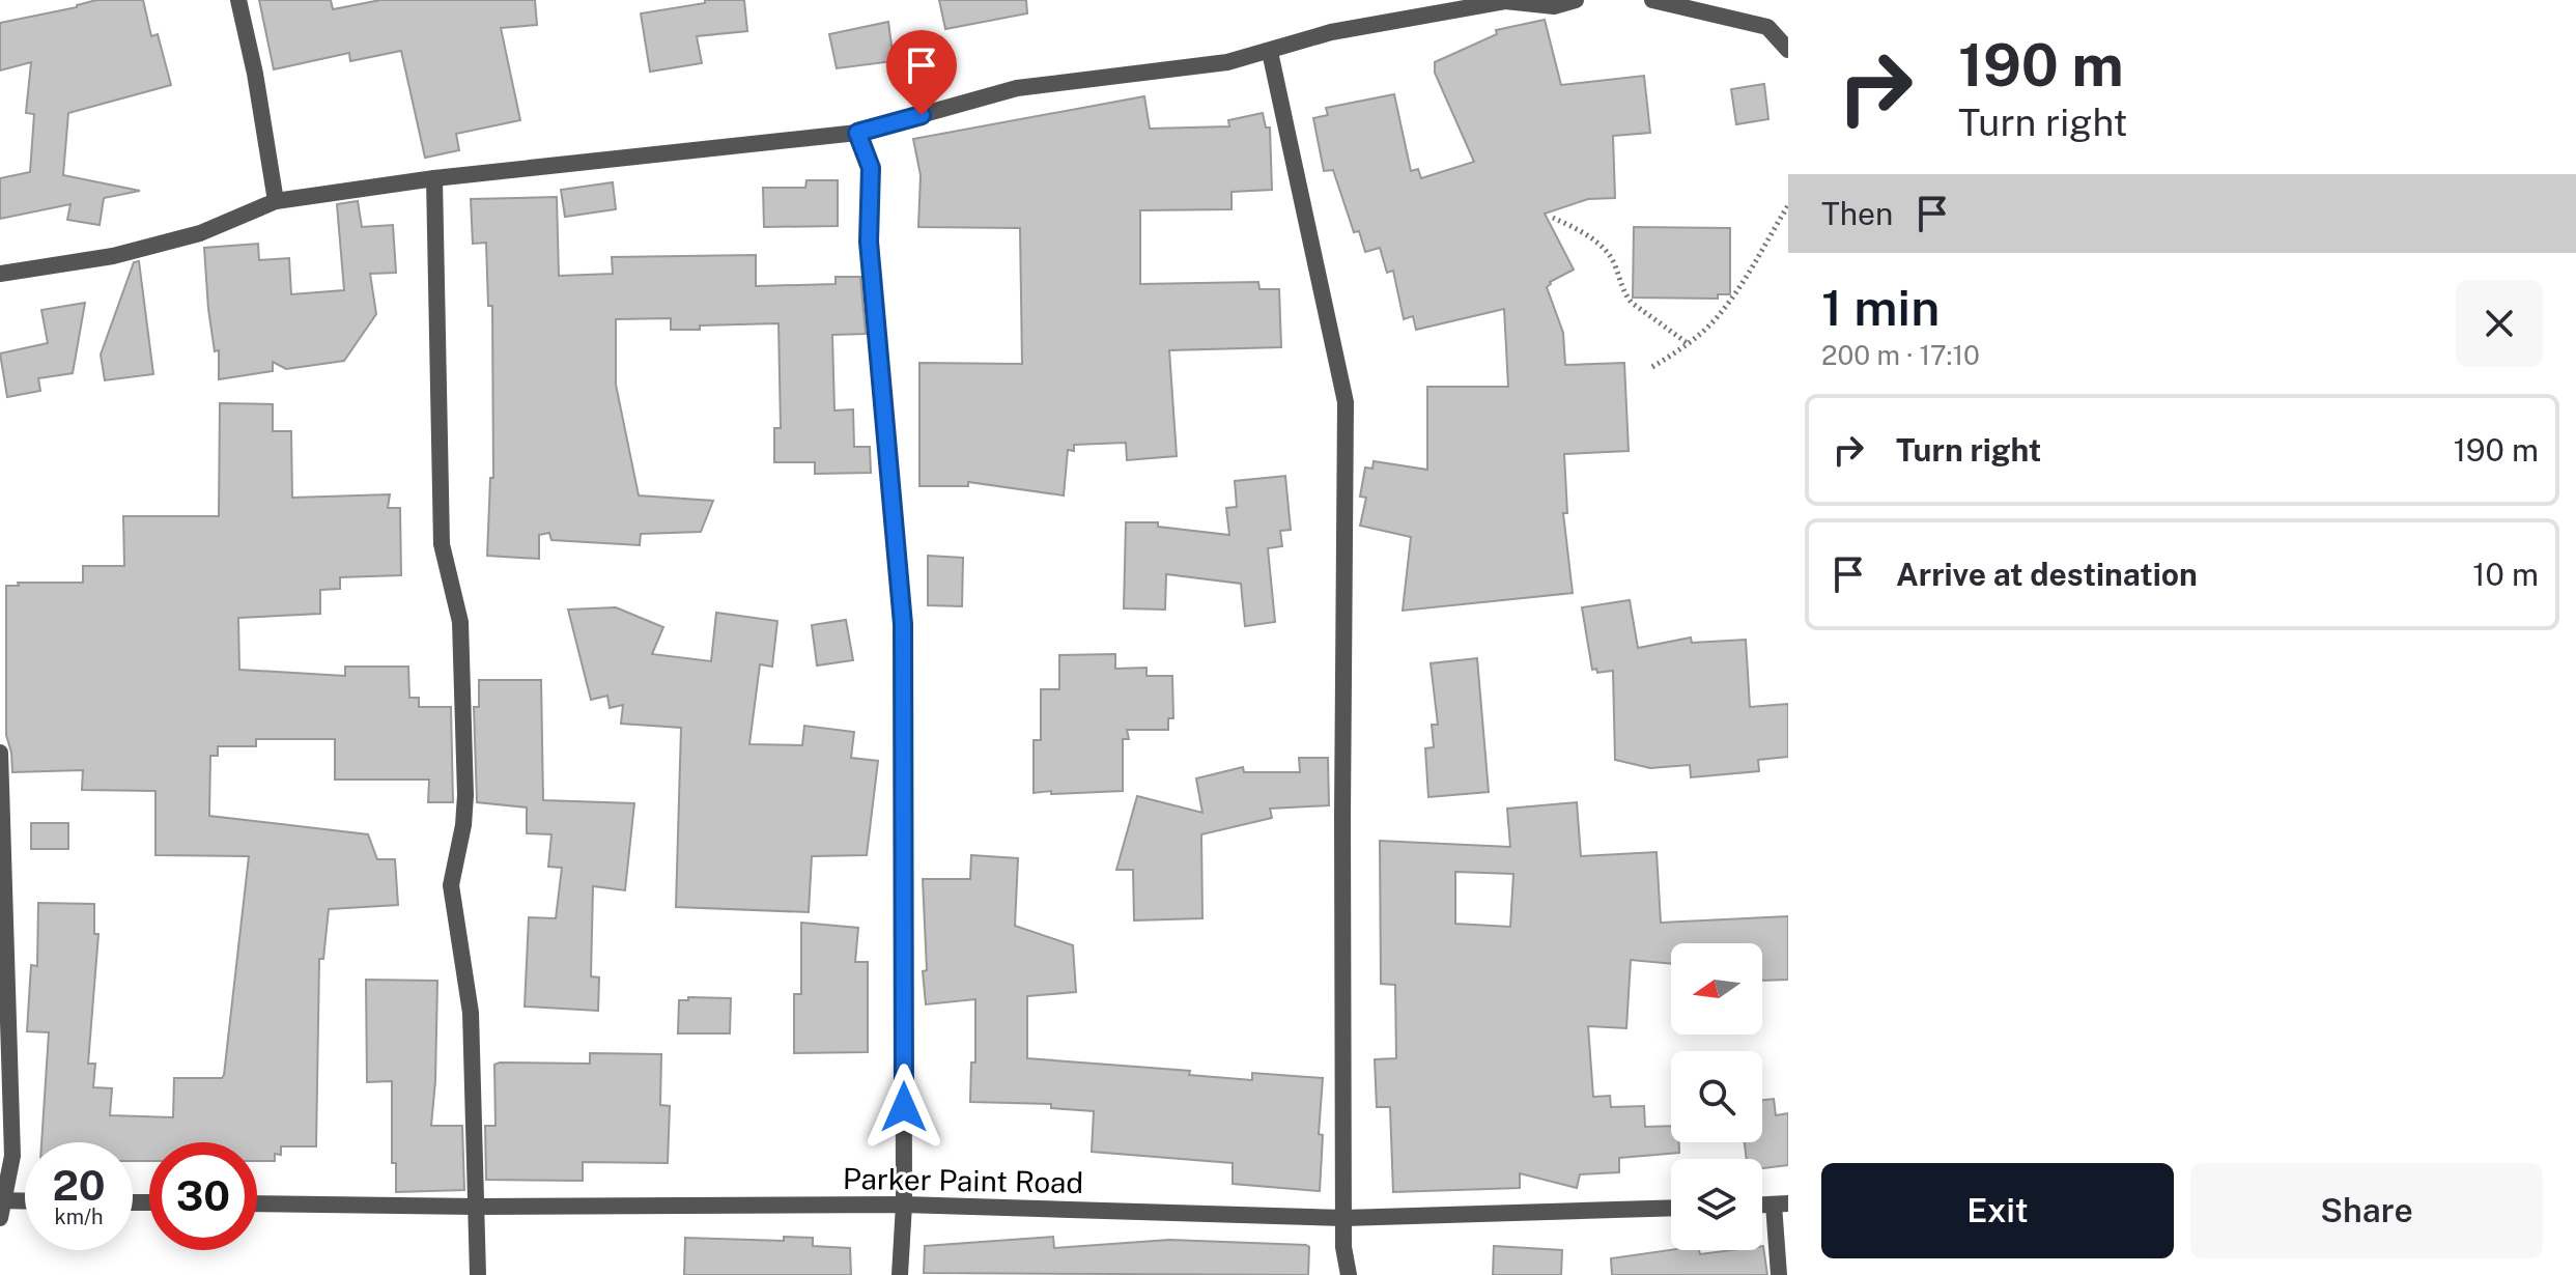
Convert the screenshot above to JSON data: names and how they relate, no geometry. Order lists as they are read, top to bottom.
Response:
{
  "streets": {
    "street": ["Parker Paint Road"]
  },
  "north": "left",
  "page": {
    "turn": ["190 m", "Turn right"],
    "then": "Then",
    "heading": ["1 min", "200 m · 17:10"],
    "list": [
      {
        "name": "Turn right",
        "value": "190 m"
      },
      {
        "name": "Arrive at destination",
        "value": "10 m"
      }
    ],
    "speed": "20 km/h",
    "limit": "30",
    "buttons": ["Exit", "Share"]
  }
}
